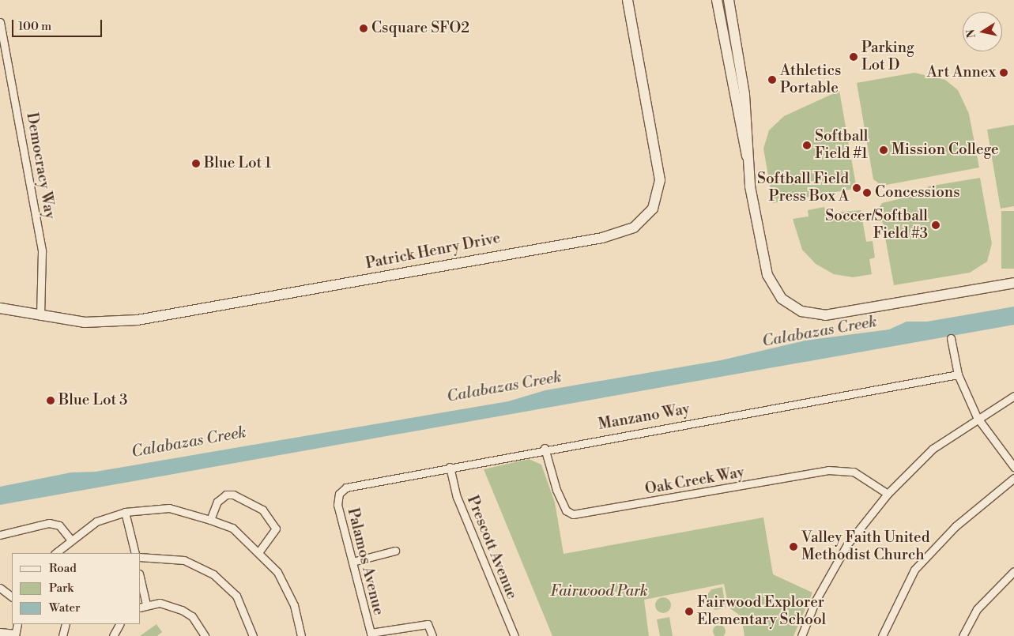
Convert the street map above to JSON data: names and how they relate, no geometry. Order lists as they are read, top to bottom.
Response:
{
  "streets": {
    "street": [
      "Democracy Way",
      "Patrick Henry Drive",
      "Manzano Way",
      "Oak Creek Way",
      "Prescott Avenue",
      "Palamos Avenue"
    ]
  },
  "crossings": [
    ["Democracy Way", "Patrick Henry Drive"],
    ["Manzano Way", "Oak Creek Way"],
    ["Manzano Way", "Prescott Avenue"],
    ["Manzano Way", "Palamos Avenue"]
  ],
  "water": ["Calabazas Creek"],
  "parks": ["Fairwood Park"],
  "places": [
    "Csquare SFO2",
    "Parking Lot D",
    "Art Annex",
    "Athletics Portable",
    "Softball Field #1",
    "Mission College",
    "Blue Lot 1",
    "Softball Field Press Box A",
    "Concessions",
    "Soccer/Softball Field #3",
    "Blue Lot 3",
    "Valley Faith United Methodist Church",
    "Fairwood Explorer Elementary School"
  ],
  "legend": ["Road", "Park", "Water"],
  "scale_bar": "100 m",
  "north": "left"
}
